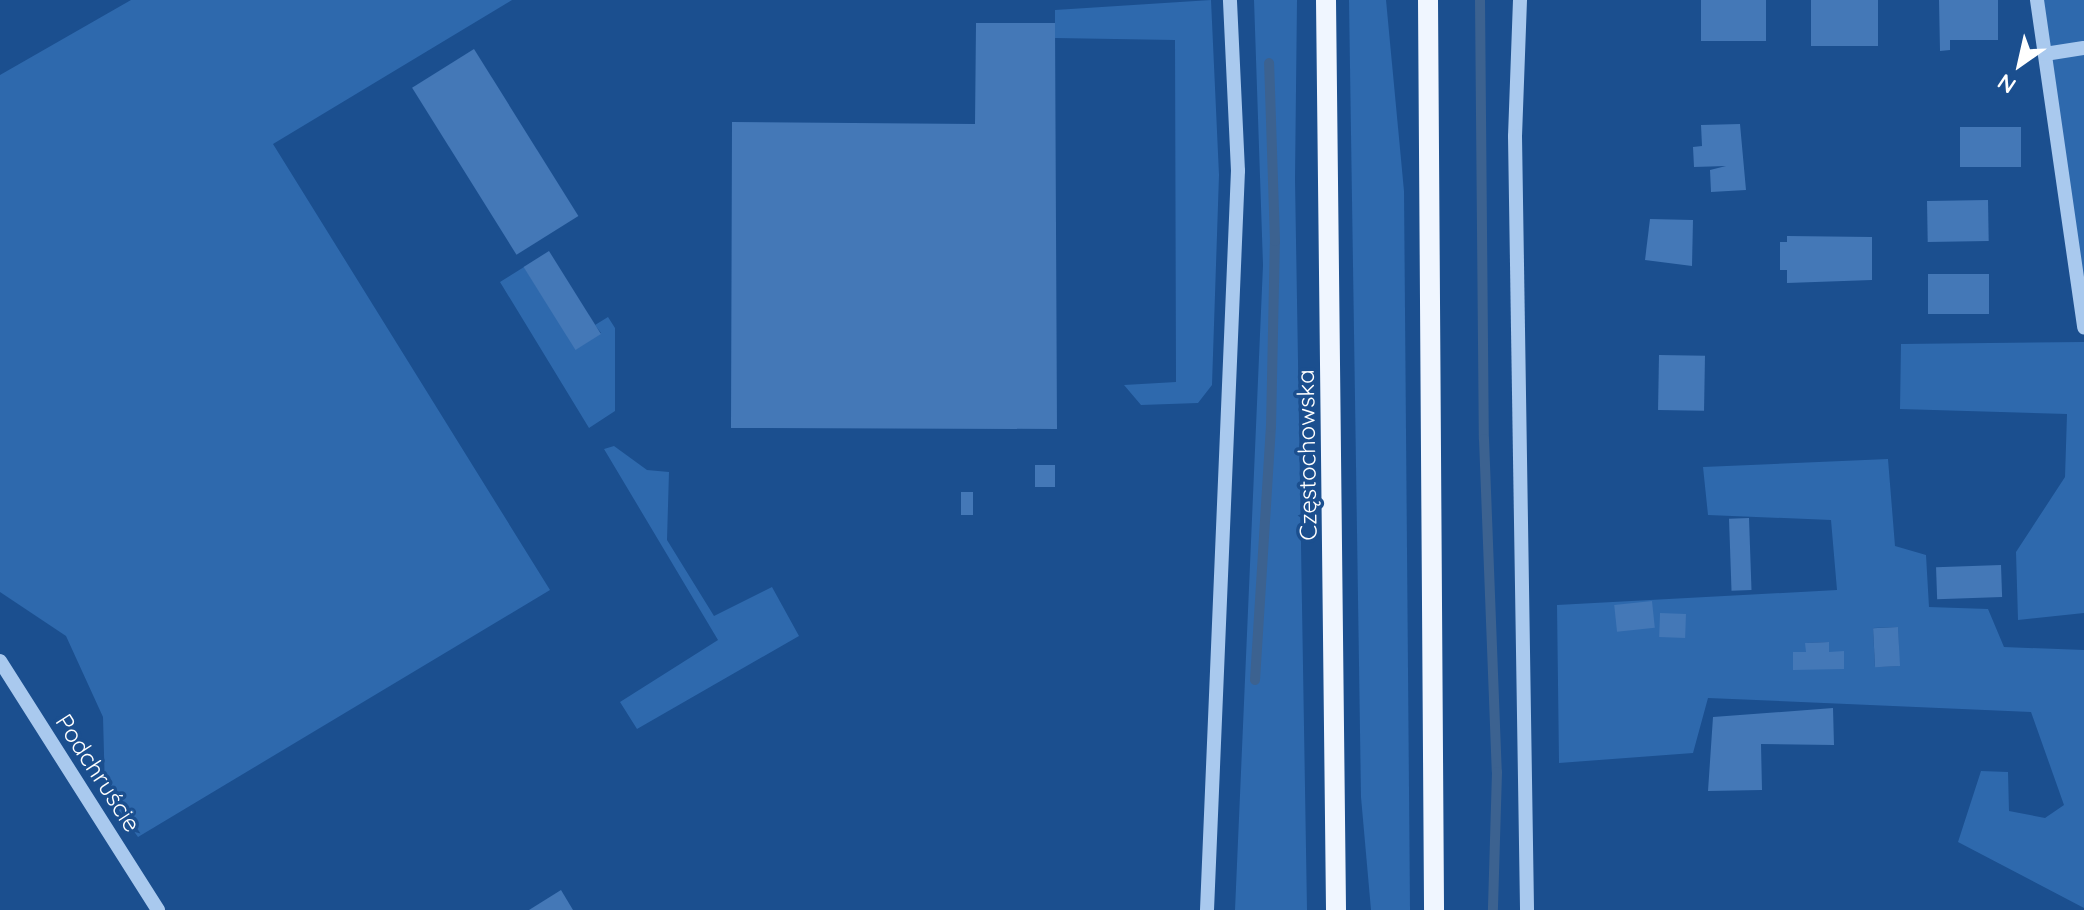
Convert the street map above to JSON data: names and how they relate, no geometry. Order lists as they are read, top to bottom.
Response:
{
  "streets": {
    "main road": ["Częstochowska"],
    "street": ["Podchruście"]
  },
  "north": "bottom left"
}
